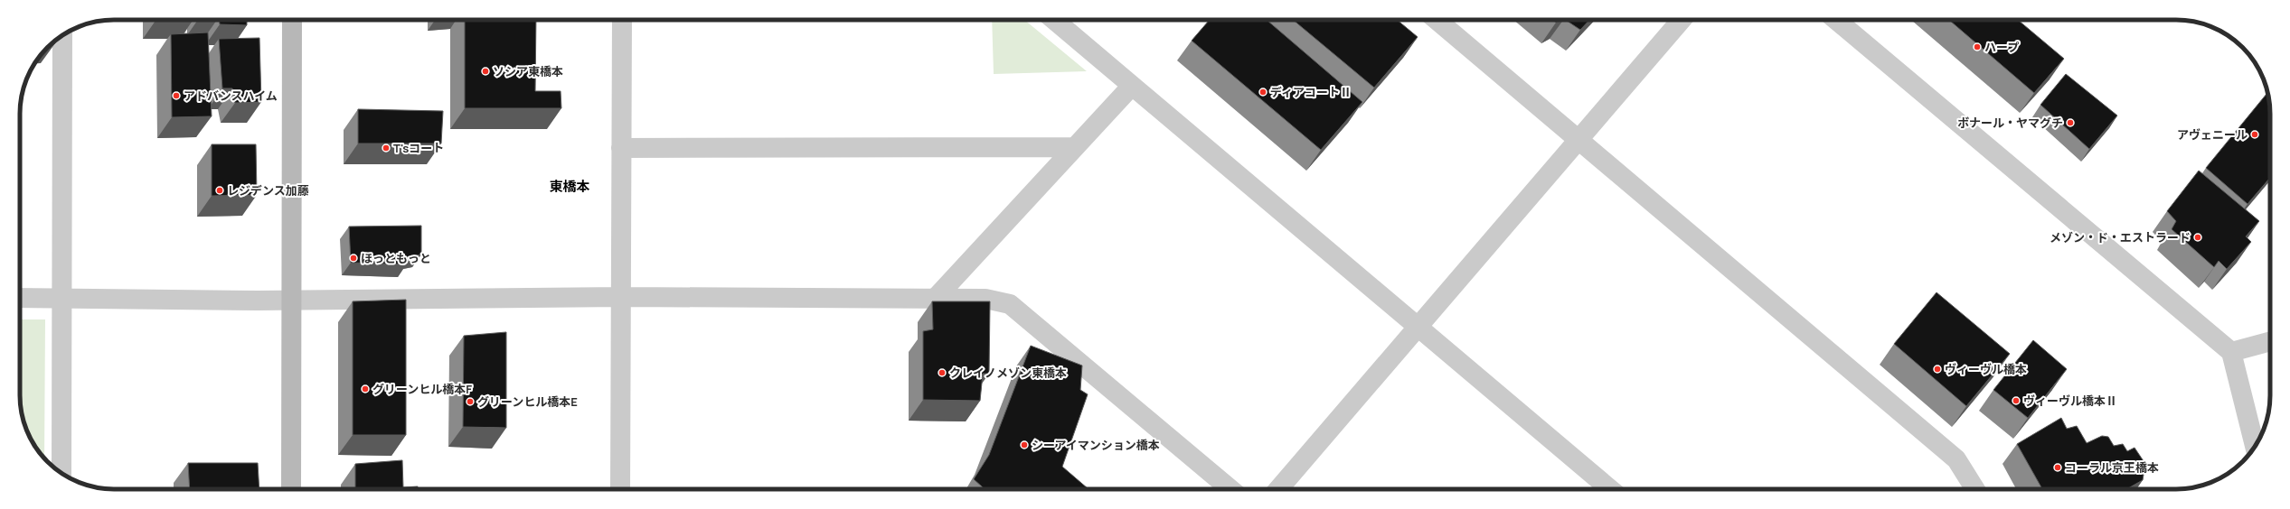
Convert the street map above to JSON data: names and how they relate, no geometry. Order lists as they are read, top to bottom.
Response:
{
  "districts": ["東橋本"],
  "places": [
    "ハープ",
    "ソシア東橋本",
    "ディアコートⅡ",
    "アドバンスハイム",
    "ボナール・ヤマグチ",
    "アヴェニール",
    "T'sコート",
    "レジデンス加藤",
    "メゾン・ド・エストラード",
    "ほっともっと",
    "ヴィーヴル橋本",
    "クレイノメゾン東橋本",
    "グリーンヒル橋本F",
    "ヴィーヴル橋本Ⅱ",
    "グリーンヒル橋本E",
    "シーアイマンション橋本",
    "コーラル京王橋本"
  ]
}
